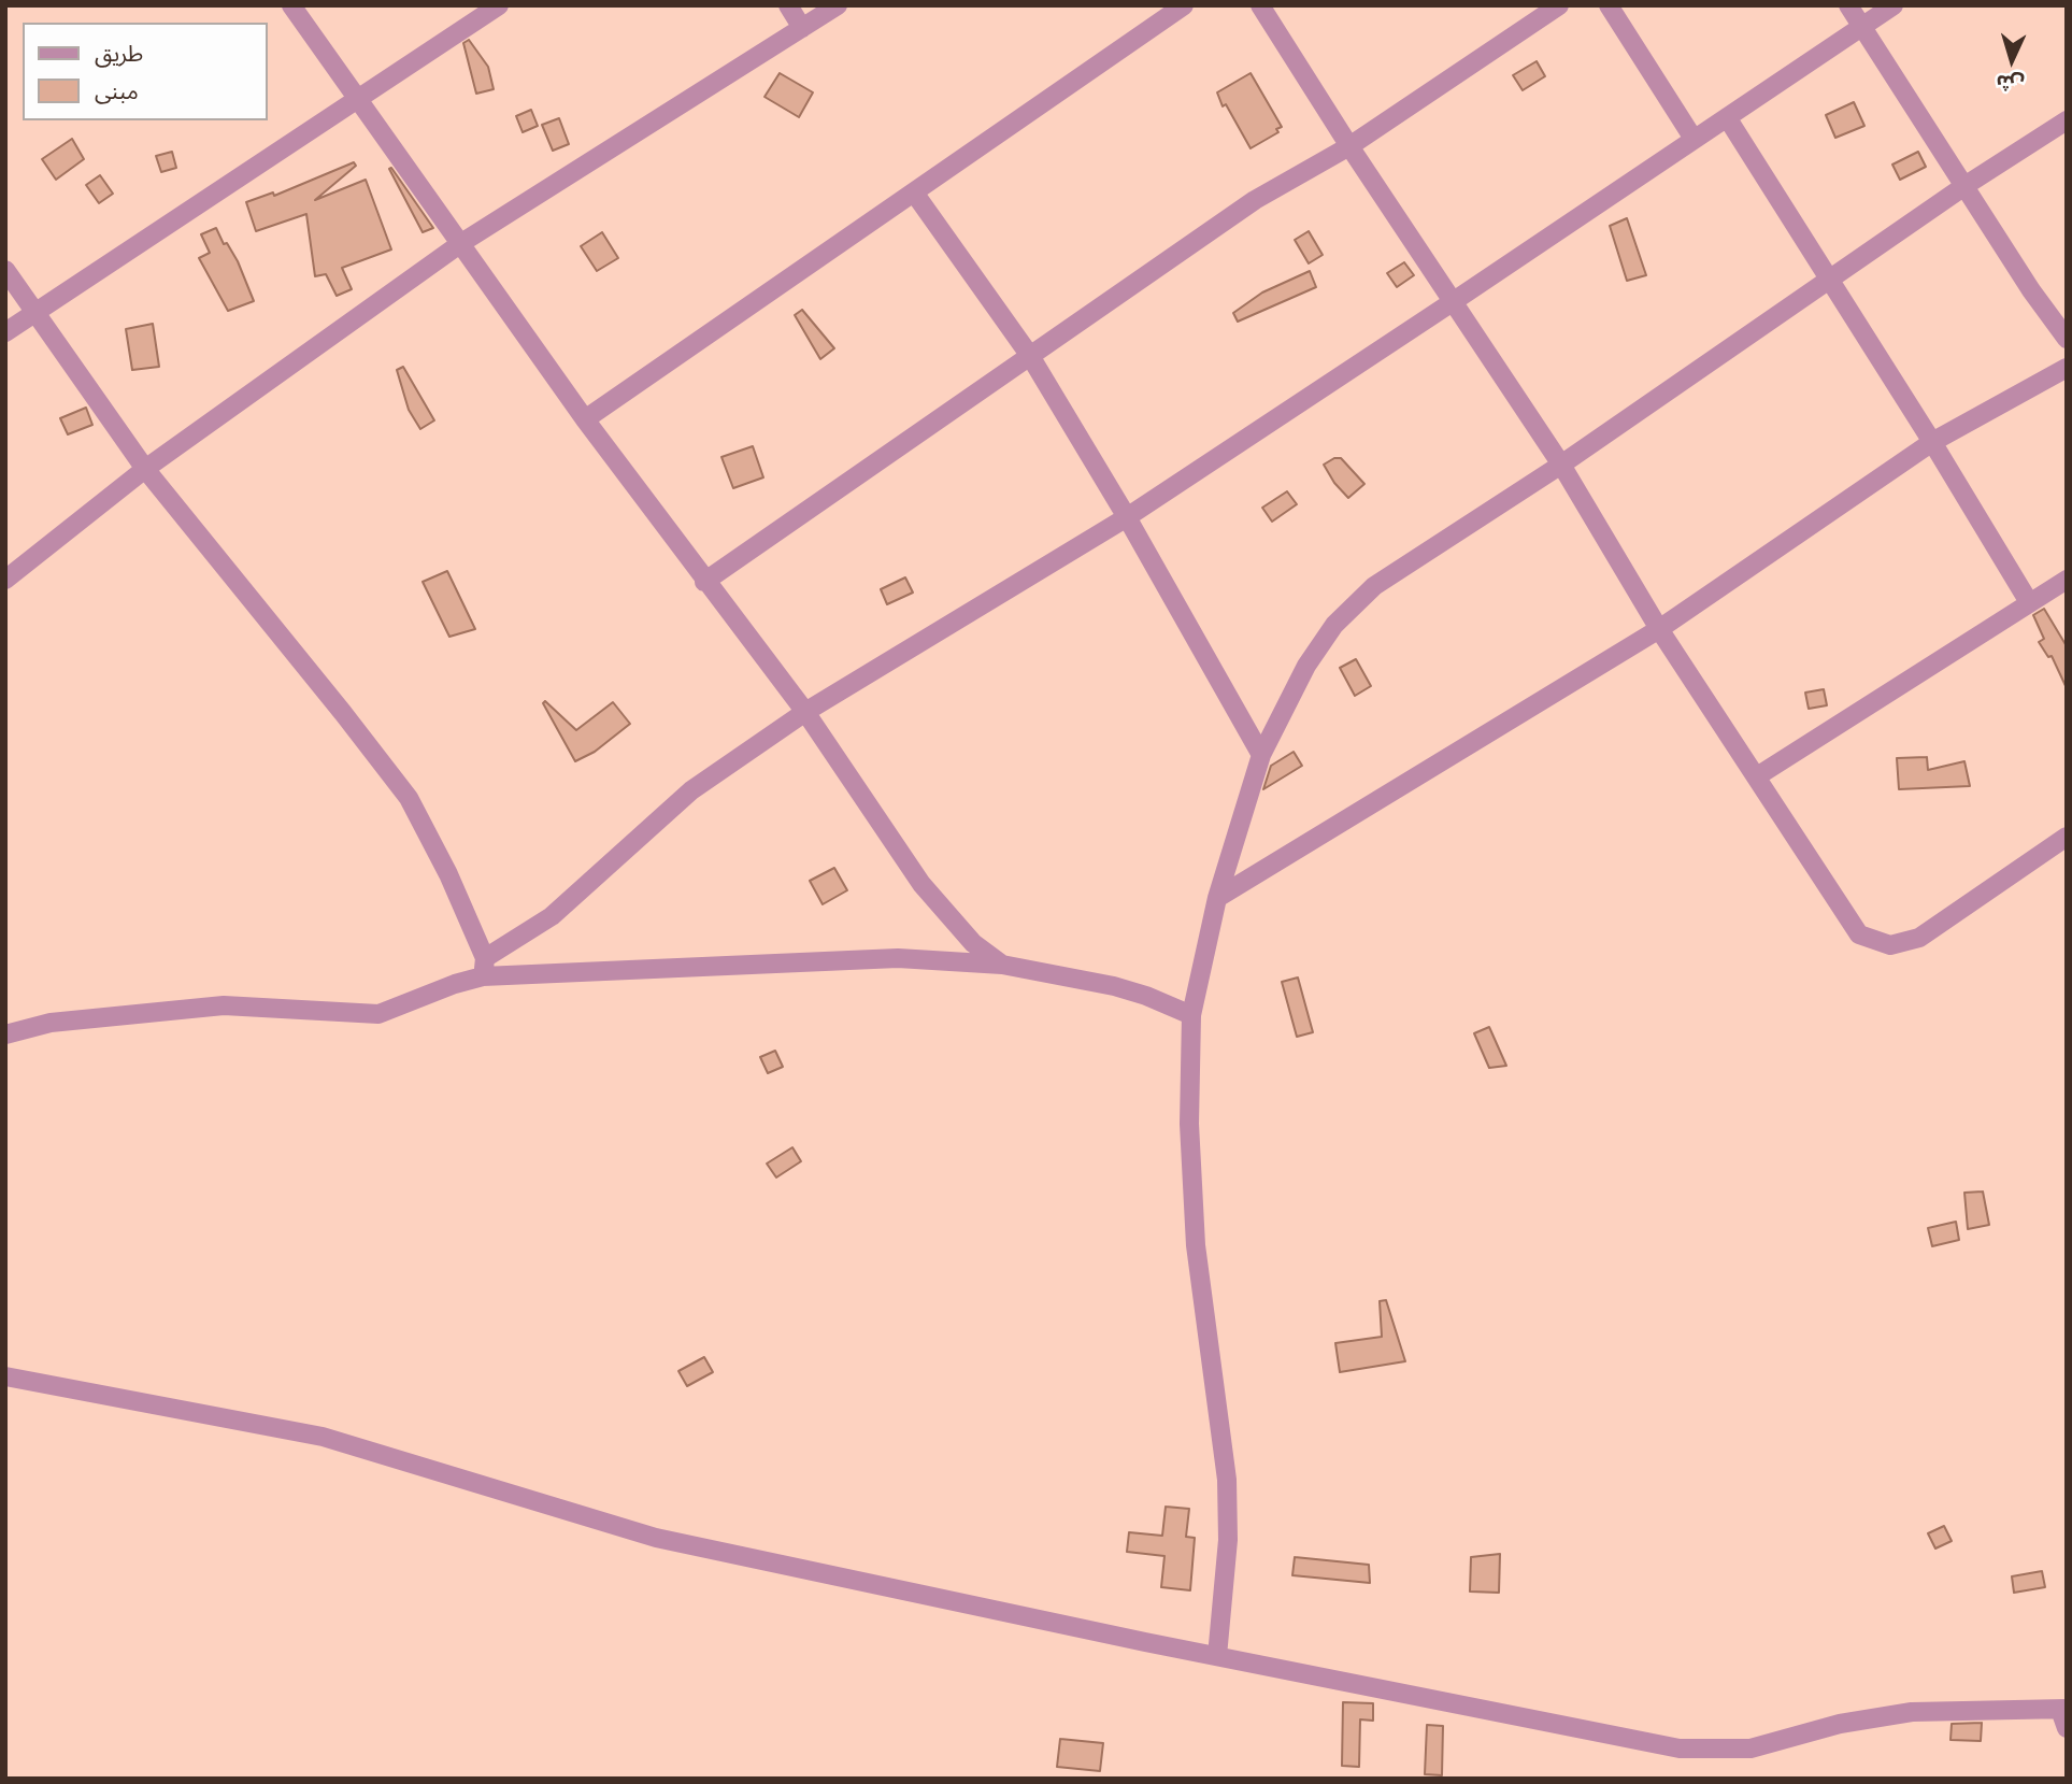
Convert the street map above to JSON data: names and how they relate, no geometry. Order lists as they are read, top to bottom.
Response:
{
  "legend": ["طريق", "مبنى"],
  "north": "bottom"
}
